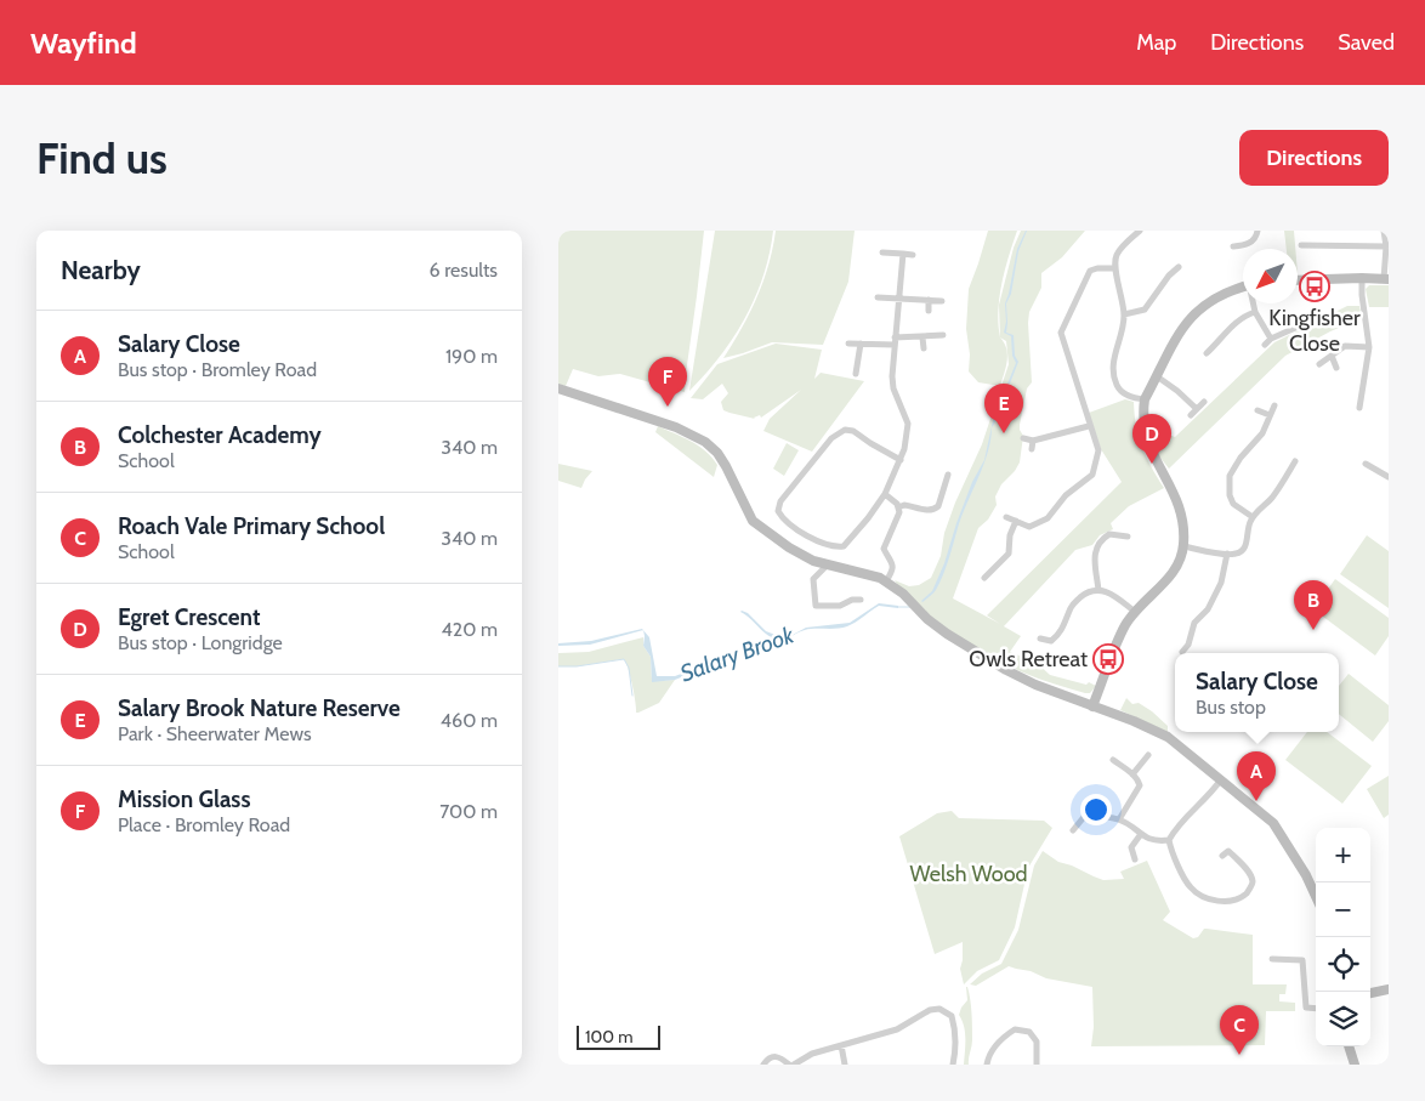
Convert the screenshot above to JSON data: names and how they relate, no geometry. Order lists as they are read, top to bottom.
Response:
{
  "water": ["Salary Brook"],
  "parks": ["Welsh Wood"],
  "places": {
    "bus stop": ["Kingfisher Close", "Owls Retreat"]
  },
  "scale_bar": "100 m",
  "north": "bottom left",
  "page": {
    "header": "Wayfind",
    "nav": ["Map", "Directions", "Saved"],
    "buttons": "Directions",
    "title": "Find us",
    "heading": ["Nearby", "6 results"],
    "list": [
      {
        "mark": "A",
        "name": "Salary Close",
        "note": "Bus stop · Bromley Road",
        "value": "190 m"
      },
      {
        "mark": "B",
        "name": "Colchester Academy",
        "note": "School",
        "value": "340 m"
      },
      {
        "mark": "C",
        "name": "Roach Vale Primary School",
        "note": "School",
        "value": "340 m"
      },
      {
        "mark": "D",
        "name": "Egret Crescent",
        "note": "Bus stop · Longridge",
        "value": "420 m"
      },
      {
        "mark": "E",
        "name": "Salary Brook Nature Reserve",
        "note": "Park · Sheerwater Mews",
        "value": "460 m"
      },
      {
        "mark": "F",
        "name": "Mission Glass",
        "note": "Place · Bromley Road",
        "value": "700 m"
      }
    ],
    "pins": [
      "F",
      "E",
      "D",
      "B",
      "A",
      "C"
    ],
    "popup": ["Salary Close", "Bus stop"],
    "map_buttons": ["+", "−"],
    "scale": "100 m"
  }
}
